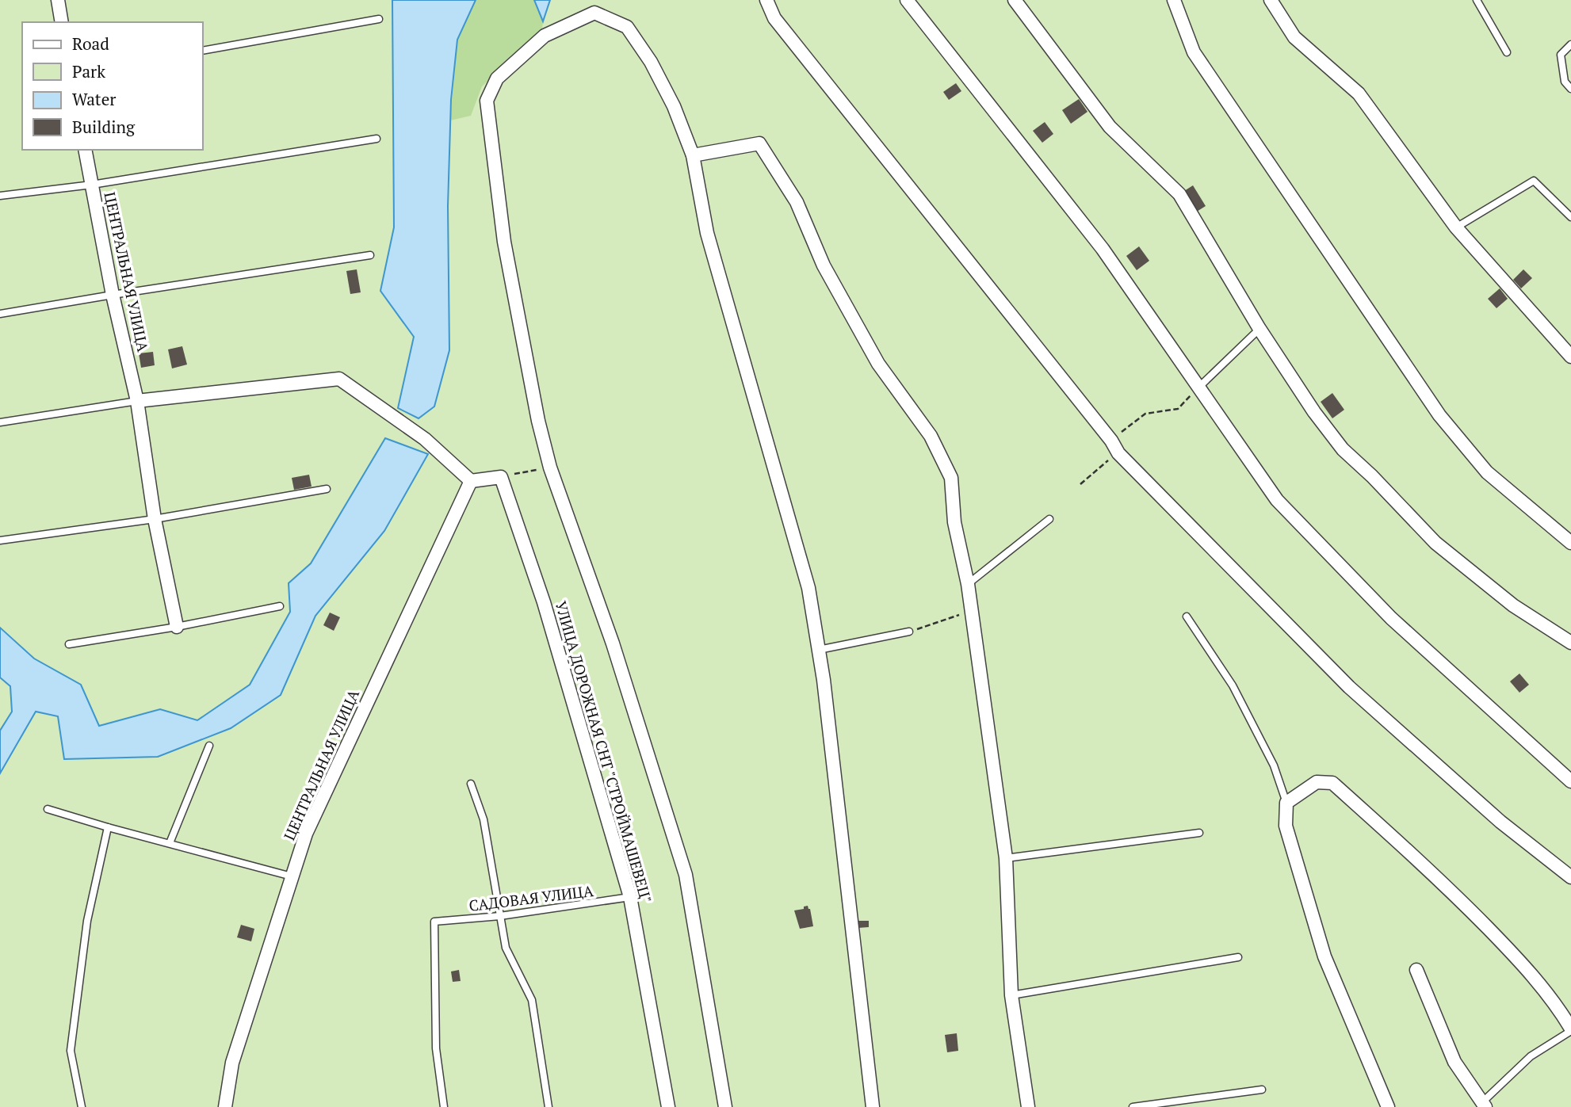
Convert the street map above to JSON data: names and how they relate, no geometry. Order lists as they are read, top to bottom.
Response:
{
  "streets": {
    "street": ["ЦЕНТРАЛЬНАЯ УЛИЦА", "УЛИЦА ДОРОЖНАЯ СНТ \"СТРОЙМАШЕВЕЦ\""],
    "lane": ["САДОВАЯ УЛИЦА"]
  },
  "crossings": [
    ["УЛИЦА ДОРОЖНАЯ СНТ \"СТРОЙМАШЕВЕЦ\"", "САДОВАЯ УЛИЦА"]
  ],
  "legend": [
    "Road",
    "Park",
    "Water",
    "Building"
  ]
}
